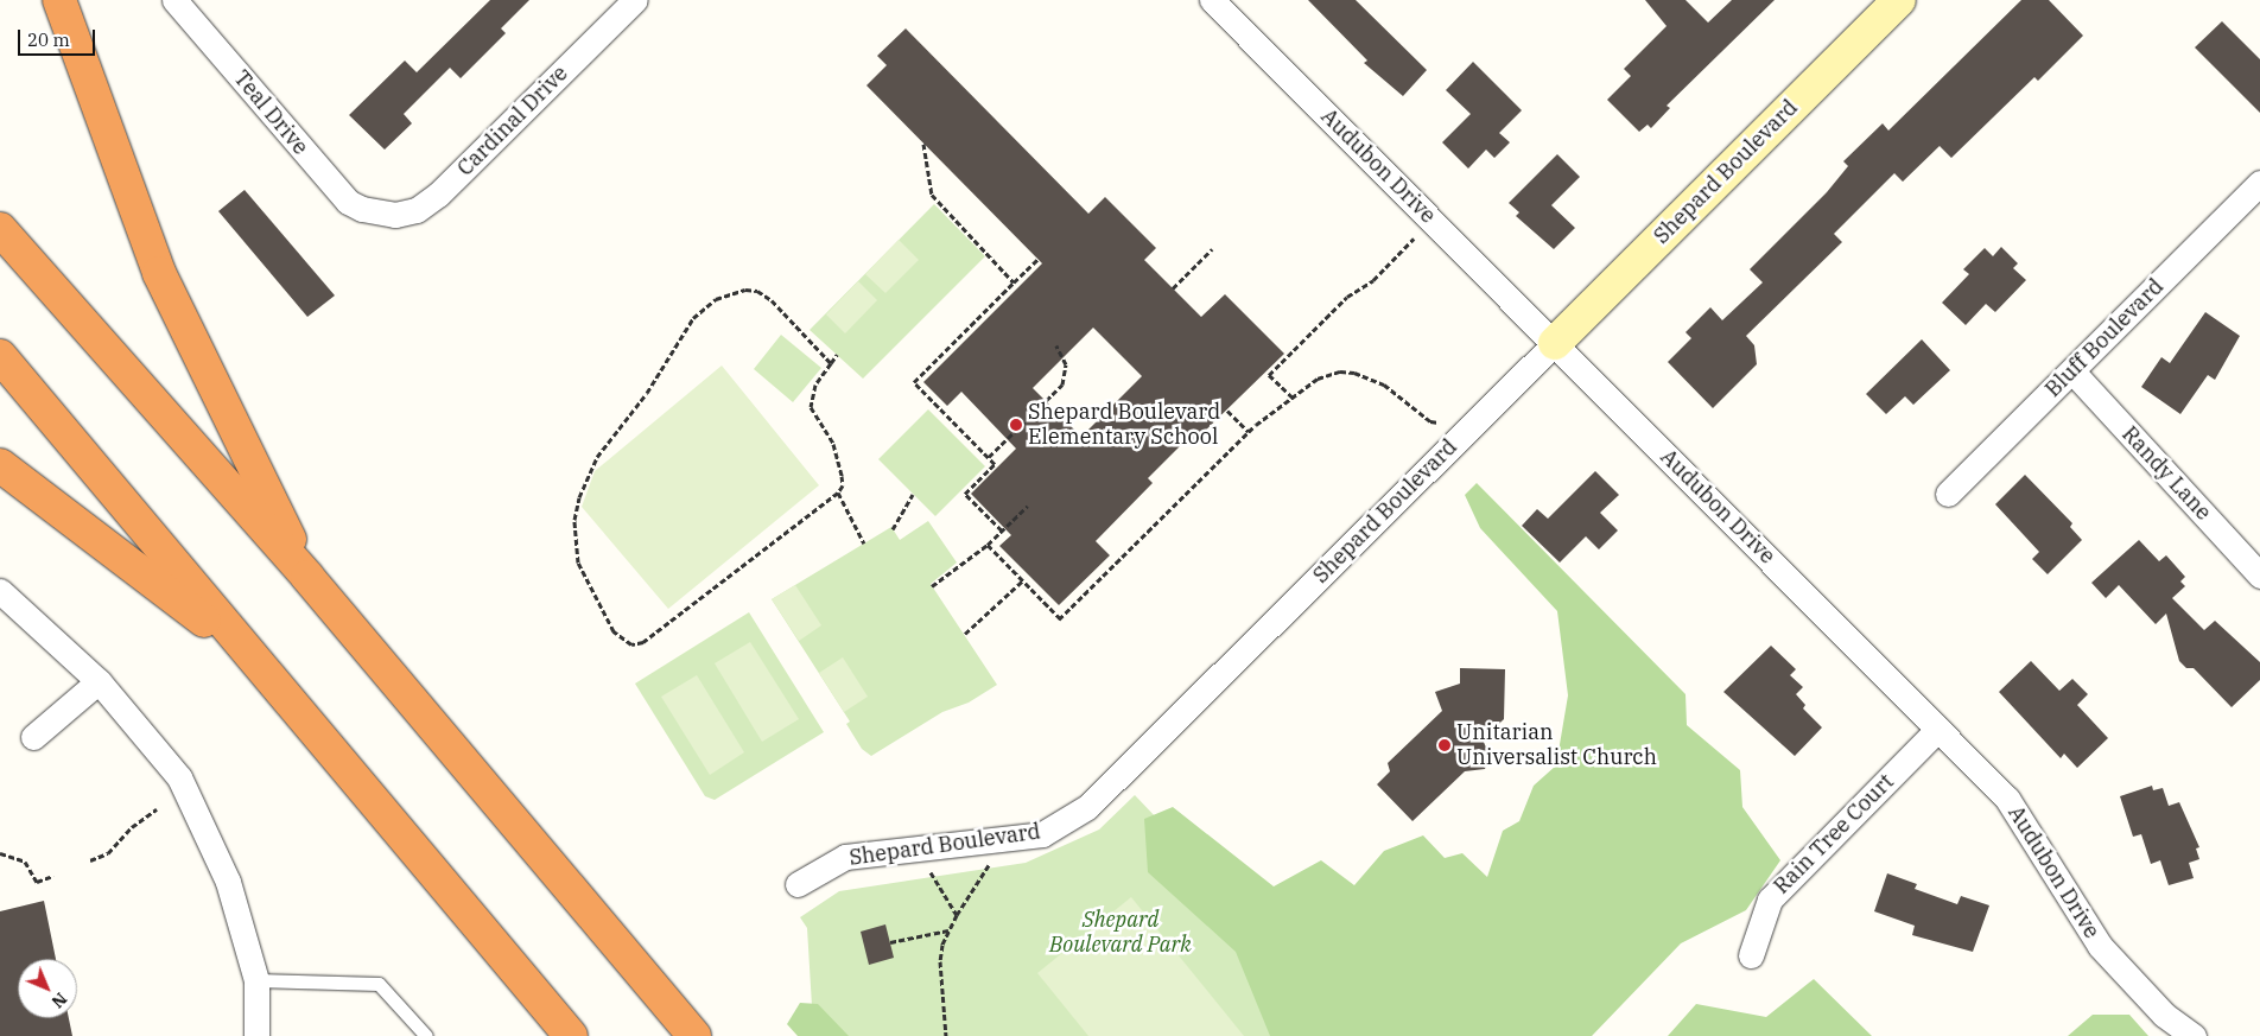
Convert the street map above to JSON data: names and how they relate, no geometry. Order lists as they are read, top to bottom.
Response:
{
  "streets": {
    "street": [
      "Teal Drive",
      "Cardinal Drive",
      "Audubon Drive",
      "Shepard Boulevard",
      "Bluff Boulevard",
      "Randy Lane",
      "Rain Tree Court"
    ]
  },
  "crossings": [
    ["Teal Drive", "Cardinal Drive"],
    ["Audubon Drive", "Shepard Boulevard"],
    ["Audubon Drive", "Rain Tree Court"],
    ["Bluff Boulevard", "Randy Lane"]
  ],
  "parks": ["Shepard Boulevard Park"],
  "places": ["Shepard Boulevard Elementary School", "Unitarian Universalist Church"],
  "scale_bar": "20 m",
  "north": "bottom right"
}
